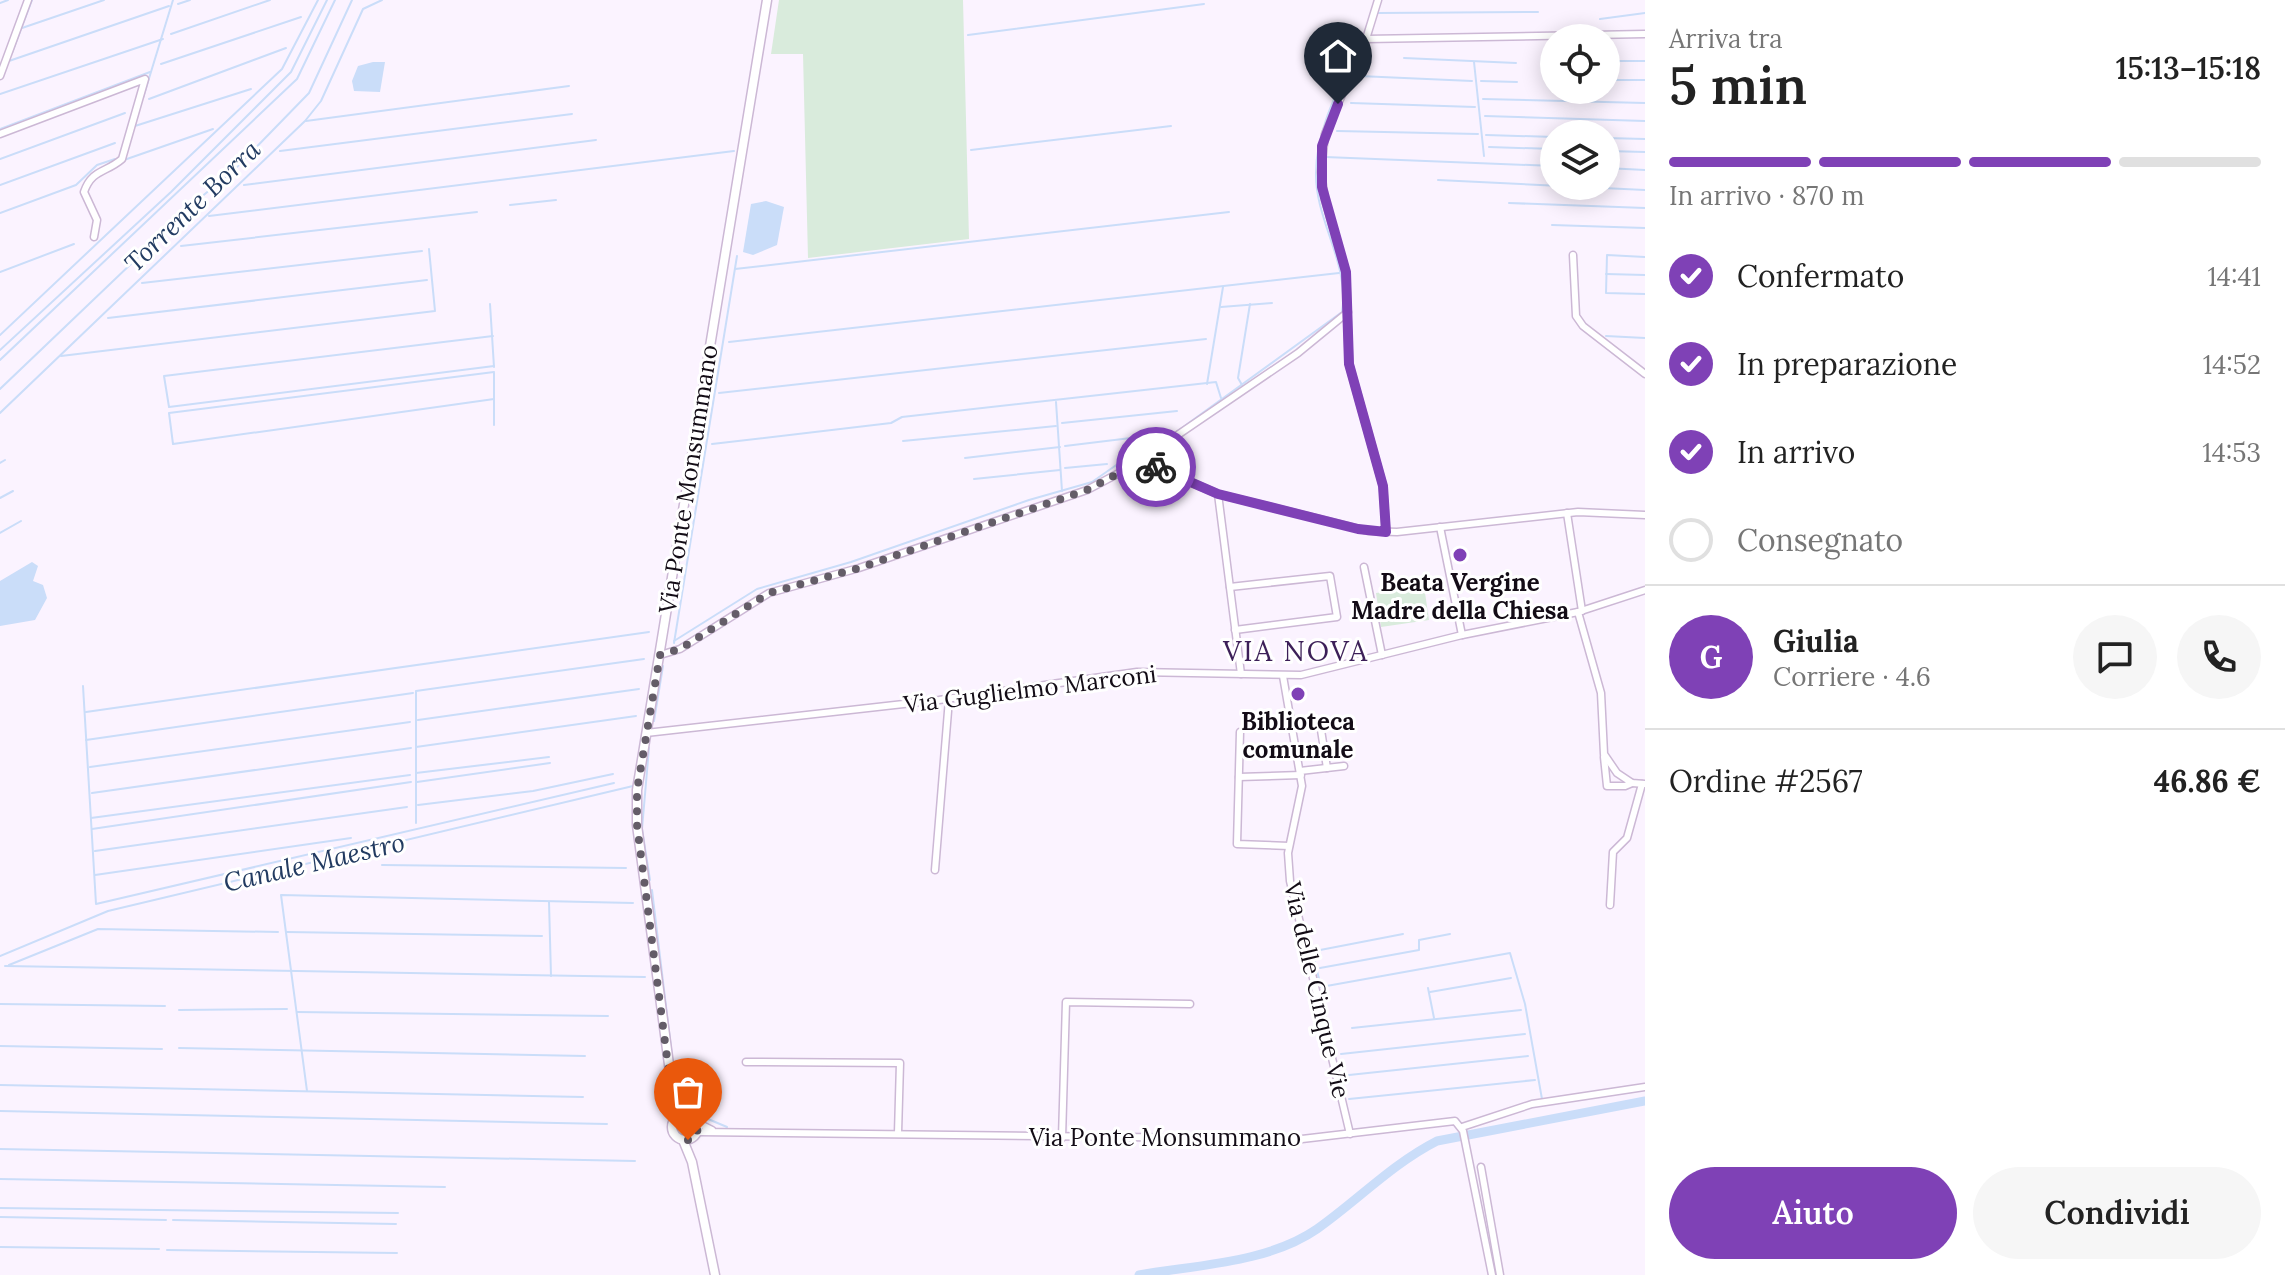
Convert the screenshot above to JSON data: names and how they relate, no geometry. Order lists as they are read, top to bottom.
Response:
{
  "streets": {
    "main road": ["Via Ponte Monsummano"],
    "street": ["Via Guglielmo Marconi", "Via delle Cinque Vie"]
  },
  "crossings": [
    ["Via Ponte Monsummano", "Via Guglielmo Marconi"],
    ["Via Ponte Monsummano", "Via delle Cinque Vie"],
    ["Via Guglielmo Marconi", "Via delle Cinque Vie"]
  ],
  "districts": ["VIA NOVA"],
  "water": ["Torrente Borra", "Canale Maestro"],
  "places": ["Beata Vergine Madre della Chiesa", "Biblioteca comunale"],
  "page": {
    "heading": ["5 min", "Arriva tra", "15:13–15:18"],
    "panel": [
      "Giulia",
      "Corriere · 4.6",
      "Ordine #2567",
      "46.86 €"
    ],
    "bar": "In arrivo · 870 m",
    "list": [
      ["Confermato", "14:41"],
      ["In preparazione", "14:52"],
      ["In arrivo", "14:53"],
      "Consegnato"
    ],
    "round": "G",
    "buttons": ["Aiuto", "Condividi"]
  }
}
